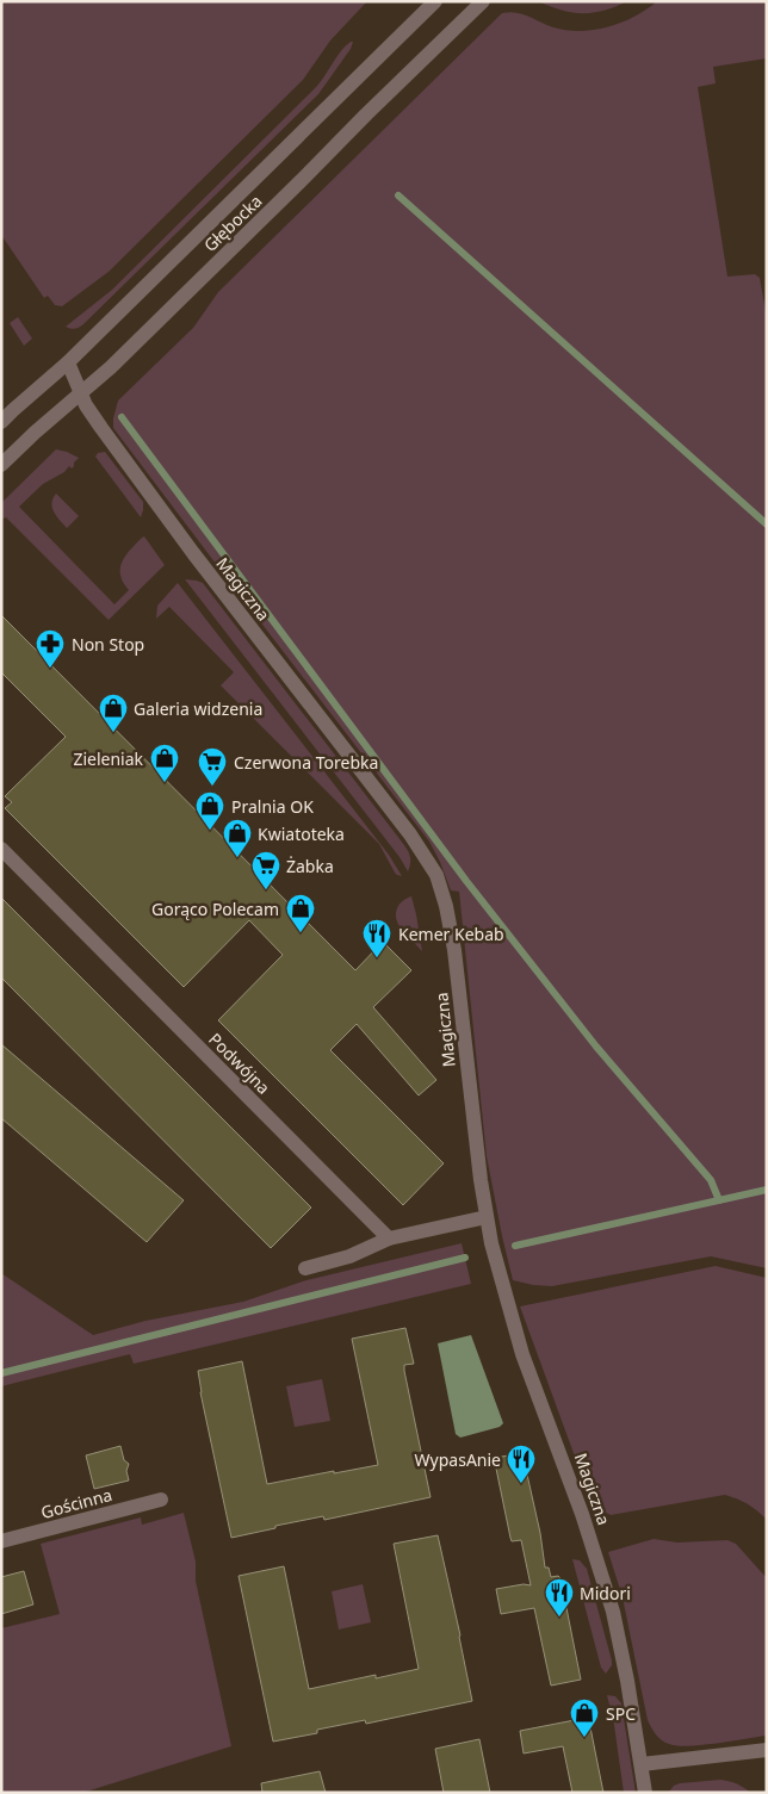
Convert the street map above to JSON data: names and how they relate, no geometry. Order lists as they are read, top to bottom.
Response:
{
  "streets": {
    "street": [
      "Głębocka",
      "Magiczna",
      "Podwójna",
      "Gościnna"
    ]
  },
  "crossings": [
    ["Głębocka", "Magiczna"]
  ],
  "places": {
    "pharmacy": ["Non Stop"],
    "shop": [
      "Galeria widzenia",
      "Zieleniak",
      "Pralnia OK",
      "Kwiatoteka",
      "Gorąco Polecam",
      "SPC"
    ],
    "supermarket": ["Czerwona Torebka", "Żabka"],
    "restaurant": ["Kemer Kebab", "WypasAnie", "Midori"]
  }
}
